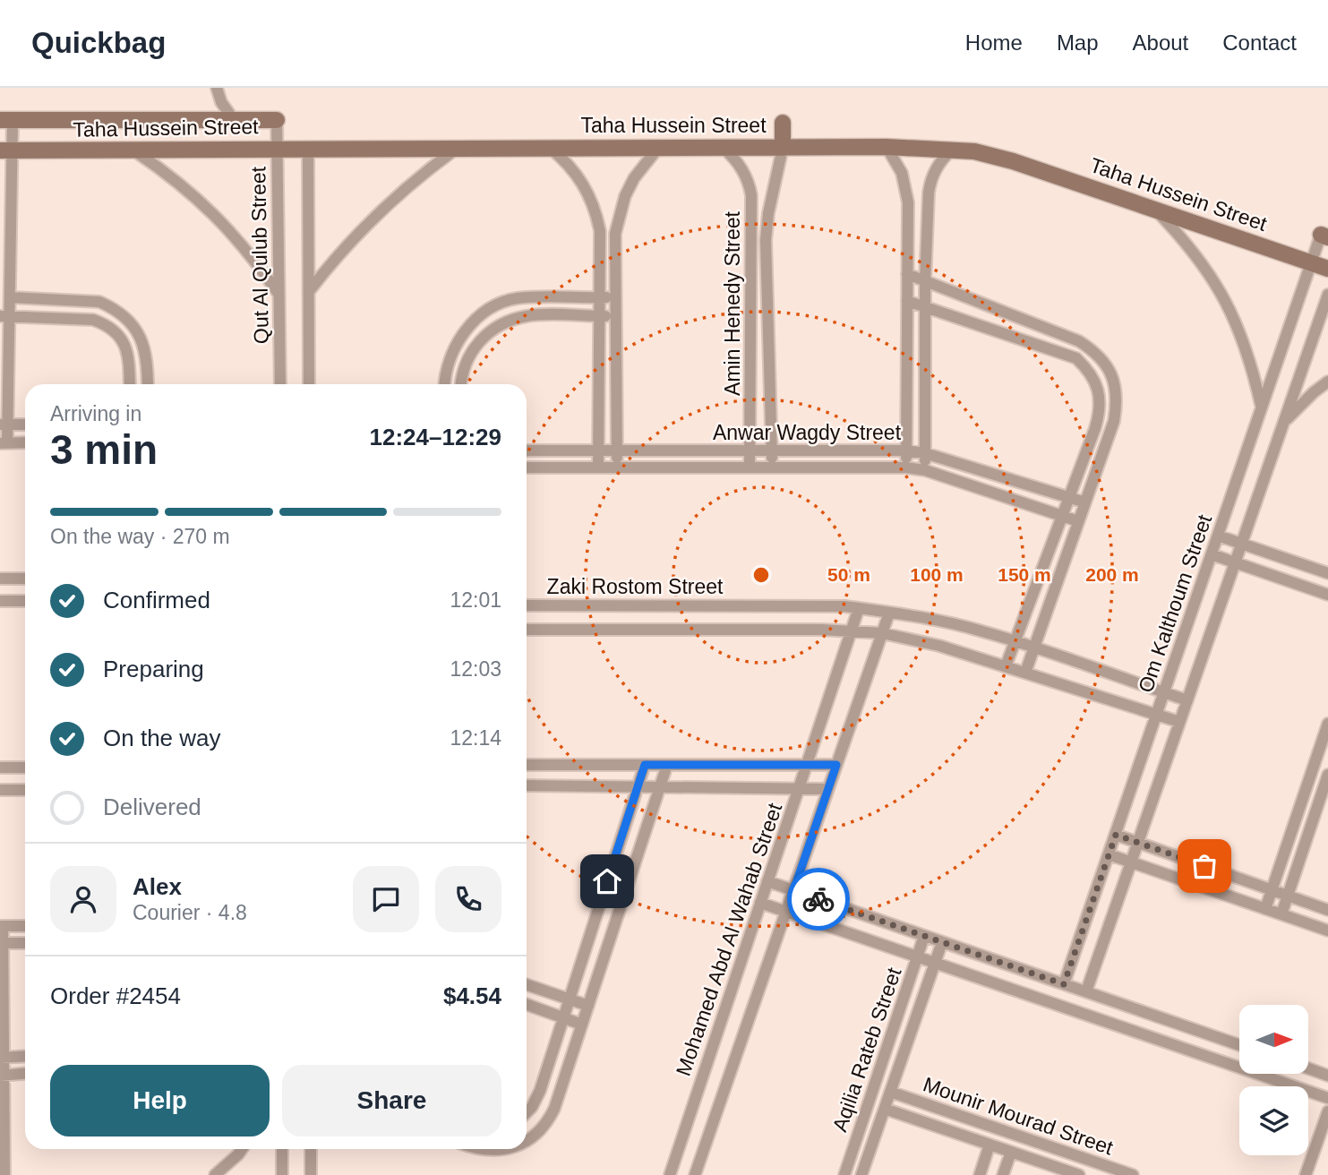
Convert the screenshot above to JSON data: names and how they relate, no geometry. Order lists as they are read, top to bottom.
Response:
{
  "streets": {
    "street": [
      "Taha Hussein Street",
      "Qut Al Qulub Street",
      "Amin Henedy Street",
      "Anwar Wagdy Street",
      "Zaki Rostom Street",
      "Om Kalthoum Street",
      "Mohamed Abd Al Wahab Street",
      "Aqilia Rateb Street",
      "Mounir Mourad Street"
    ]
  },
  "crossings": [
    ["Taha Hussein Street", "Qut Al Qulub Street"],
    ["Taha Hussein Street", "Amin Henedy Street"],
    ["Taha Hussein Street", "Om Kalthoum Street"],
    ["Amin Henedy Street", "Anwar Wagdy Street"],
    ["Zaki Rostom Street", "Om Kalthoum Street"],
    ["Zaki Rostom Street", "Mohamed Abd Al Wahab Street"],
    ["Aqilia Rateb Street", "Mounir Mourad Street"]
  ],
  "north": "right",
  "page": {
    "header": "Quickbag",
    "nav": [
      "Home",
      "Map",
      "About",
      "Contact"
    ],
    "heading": ["3 min", "Arriving in", "12:24–12:29"],
    "panel": [
      "Alex",
      "Courier · 4.8",
      "Order #2454",
      "$4.54"
    ],
    "bar": "On the way · 270 m",
    "list": [
      ["Confirmed", "12:01"],
      ["Preparing", "12:03"],
      ["On the way", "12:14"],
      "Delivered"
    ],
    "buttons": ["Help", "Share"]
  },
  "rings": [
    "50 m",
    "100 m",
    "150 m",
    "200 m"
  ]
}
